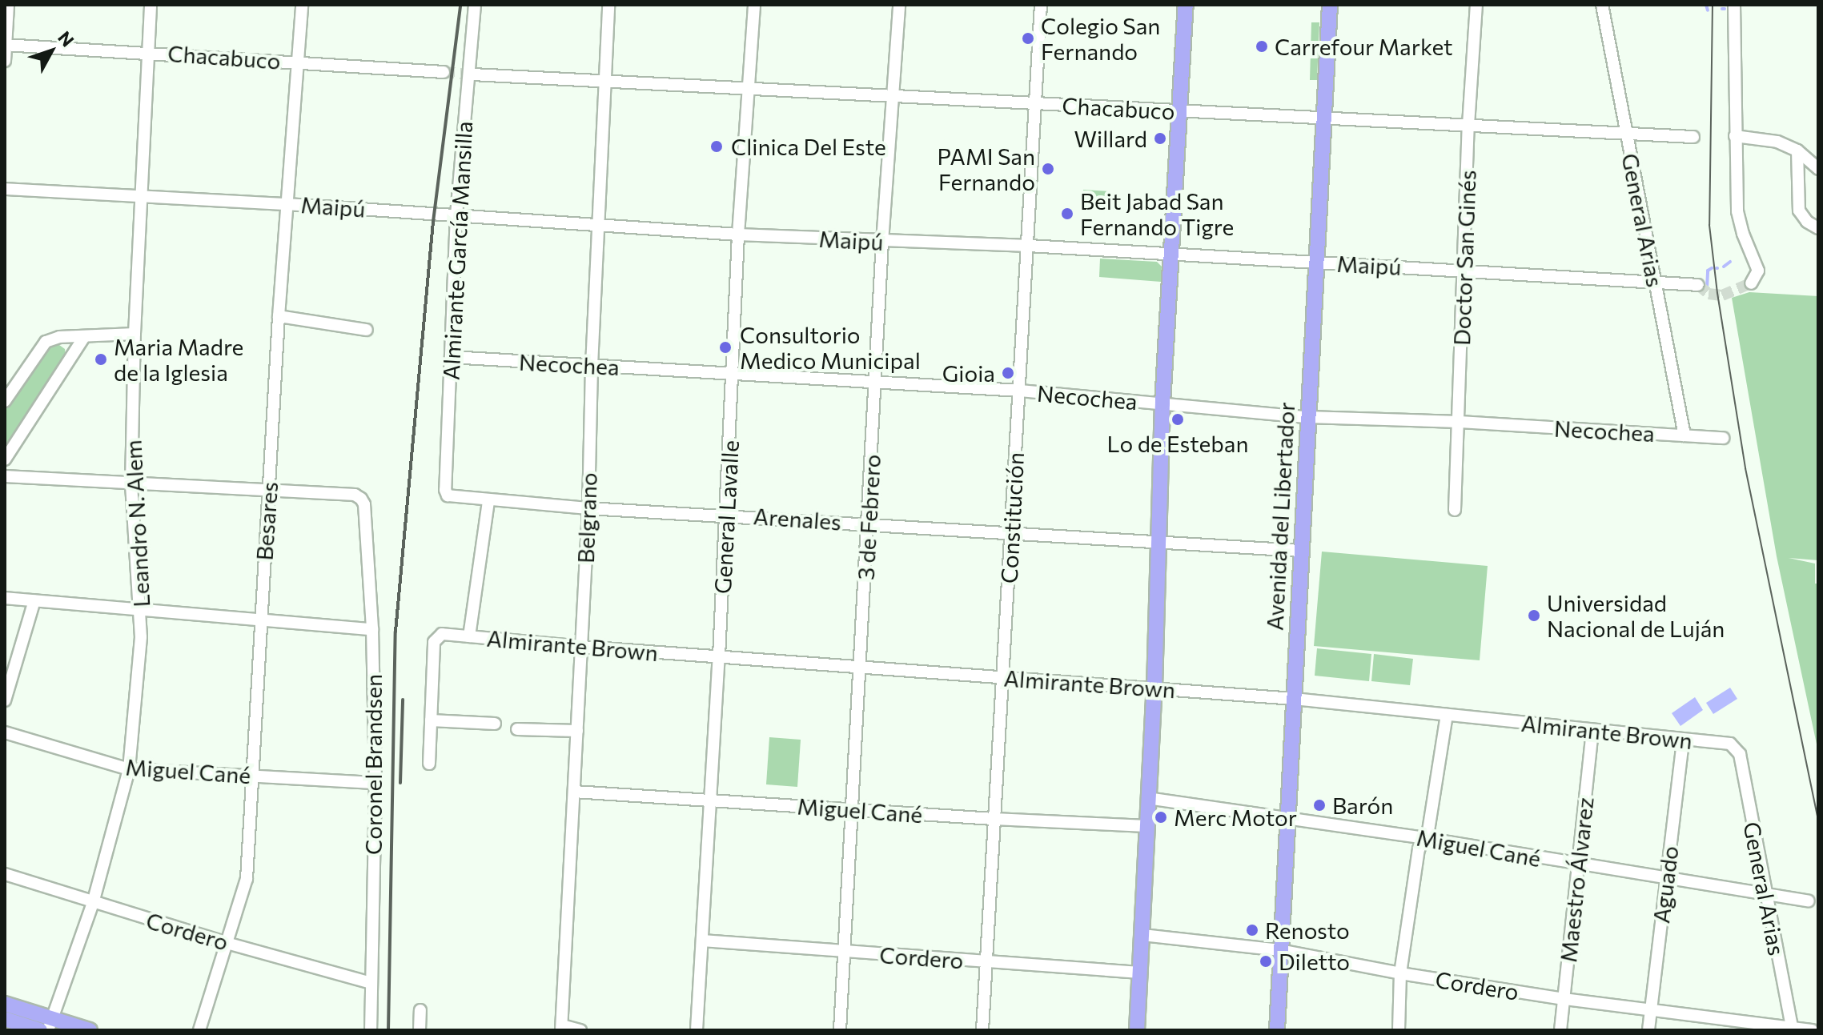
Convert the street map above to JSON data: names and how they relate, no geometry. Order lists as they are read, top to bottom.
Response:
{
  "streets": {
    "main road": ["Avenida del Libertador"],
    "street": [
      "Chacabuco",
      "Maipú",
      "General Arias",
      "Almirante García Mansilla",
      "Doctor San Ginés",
      "Necochea",
      "General Lavalle",
      "3 de Febrero",
      "Belgrano",
      "Constitución",
      "Arenales",
      "Besares",
      "Leandro N. Alem",
      "Almirante Brown",
      "Coronel Brandsen",
      "Miguel Cané",
      "Maestro Álvarez",
      "Aguado",
      "Cordero"
    ]
  },
  "crossings": [
    ["Chacabuco", "General Arias"],
    ["Chacabuco", "Almirante García Mansilla"],
    ["Chacabuco", "Doctor San Ginés"],
    ["Chacabuco", "Avenida del Libertador"],
    ["Chacabuco", "General Lavalle"],
    ["Chacabuco", "3 de Febrero"],
    ["Chacabuco", "Belgrano"],
    ["Chacabuco", "Constitución"],
    ["Chacabuco", "Besares"],
    ["Chacabuco", "Leandro N. Alem"],
    ["Maipú", "General Arias"],
    ["Maipú", "Almirante García Mansilla"],
    ["Maipú", "Doctor San Ginés"],
    ["Maipú", "Avenida del Libertador"],
    ["Maipú", "General Lavalle"],
    ["Maipú", "3 de Febrero"],
    ["Maipú", "Belgrano"],
    ["Maipú", "Constitución"],
    ["Maipú", "Besares"],
    ["Maipú", "Leandro N. Alem"],
    ["General Arias", "Necochea"],
    ["General Arias", "Almirante Brown"],
    ["General Arias", "Miguel Cané"],
    ["General Arias", "Cordero"],
    ["Almirante García Mansilla", "Necochea"],
    ["Almirante García Mansilla", "Arenales"],
    ["Doctor San Ginés", "Necochea"],
    ["Necochea", "Avenida del Libertador"],
    ["Necochea", "General Lavalle"],
    ["Necochea", "3 de Febrero"],
    ["Necochea", "Belgrano"],
    ["Necochea", "Constitución"],
    ["Avenida del Libertador", "Arenales"],
    ["Avenida del Libertador", "Almirante Brown"],
    ["Avenida del Libertador", "Miguel Cané"],
    ["Avenida del Libertador", "Cordero"],
    ["General Lavalle", "Arenales"],
    ["General Lavalle", "Almirante Brown"],
    ["General Lavalle", "Miguel Cané"],
    ["General Lavalle", "Cordero"],
    ["3 de Febrero", "Arenales"],
    ["3 de Febrero", "Almirante Brown"],
    ["3 de Febrero", "Miguel Cané"],
    ["3 de Febrero", "Cordero"],
    ["Belgrano", "Arenales"],
    ["Belgrano", "Almirante Brown"],
    ["Belgrano", "Miguel Cané"],
    ["Constitución", "Arenales"],
    ["Constitución", "Almirante Brown"],
    ["Constitución", "Miguel Cané"],
    ["Constitución", "Cordero"],
    ["Besares", "Coronel Brandsen"],
    ["Besares", "Miguel Cané"],
    ["Besares", "Cordero"],
    ["Leandro N. Alem", "Miguel Cané"],
    ["Leandro N. Alem", "Cordero"],
    ["Almirante Brown", "Maestro Álvarez"],
    ["Almirante Brown", "Aguado"],
    ["Coronel Brandsen", "Miguel Cané"],
    ["Coronel Brandsen", "Cordero"],
    ["Miguel Cané", "Maestro Álvarez"],
    ["Miguel Cané", "Aguado"],
    ["Maestro Álvarez", "Cordero"],
    ["Aguado", "Cordero"]
  ],
  "places": [
    "Colegio San Fernando",
    "Carrefour Market",
    "Willard",
    "Clinica Del Este",
    "PAMI San Fernando",
    "Beit Jabad San Fernando Tigre",
    "Consultorio Medico Municipal",
    "Maria Madre de la Iglesia",
    "Gioia",
    "Lo de Esteban",
    "Universidad Nacional de Luján",
    "Barón",
    "Merc Motor",
    "Renosto",
    "Diletto"
  ],
  "north": "top right"
}
